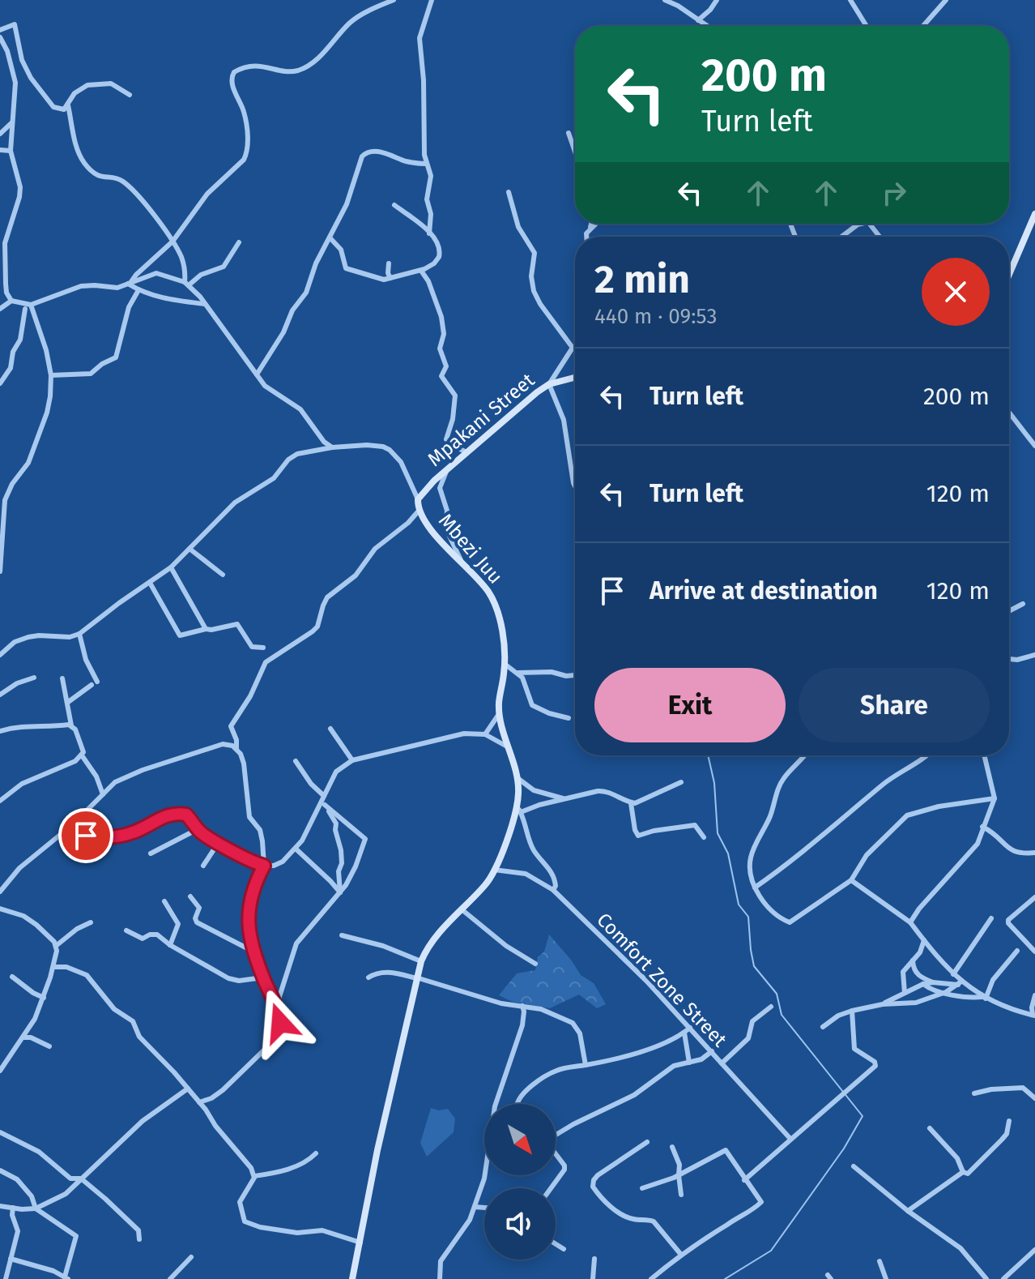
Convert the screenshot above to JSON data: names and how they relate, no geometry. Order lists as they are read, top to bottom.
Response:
{
  "streets": {
    "street": ["Mpakani Street", "Mbezi Juu", "Comfort Zone Street"]
  },
  "north": "bottom right",
  "page": {
    "turn": ["200 m", "Turn left"],
    "heading": ["2 min", "440 m · 09:53"],
    "list": [
      {
        "name": "Turn left",
        "value": "200 m"
      },
      {
        "name": "Turn left",
        "value": "120 m"
      },
      {
        "name": "Arrive at destination",
        "value": "120 m"
      }
    ],
    "buttons": ["Exit", "Share"]
  }
}
